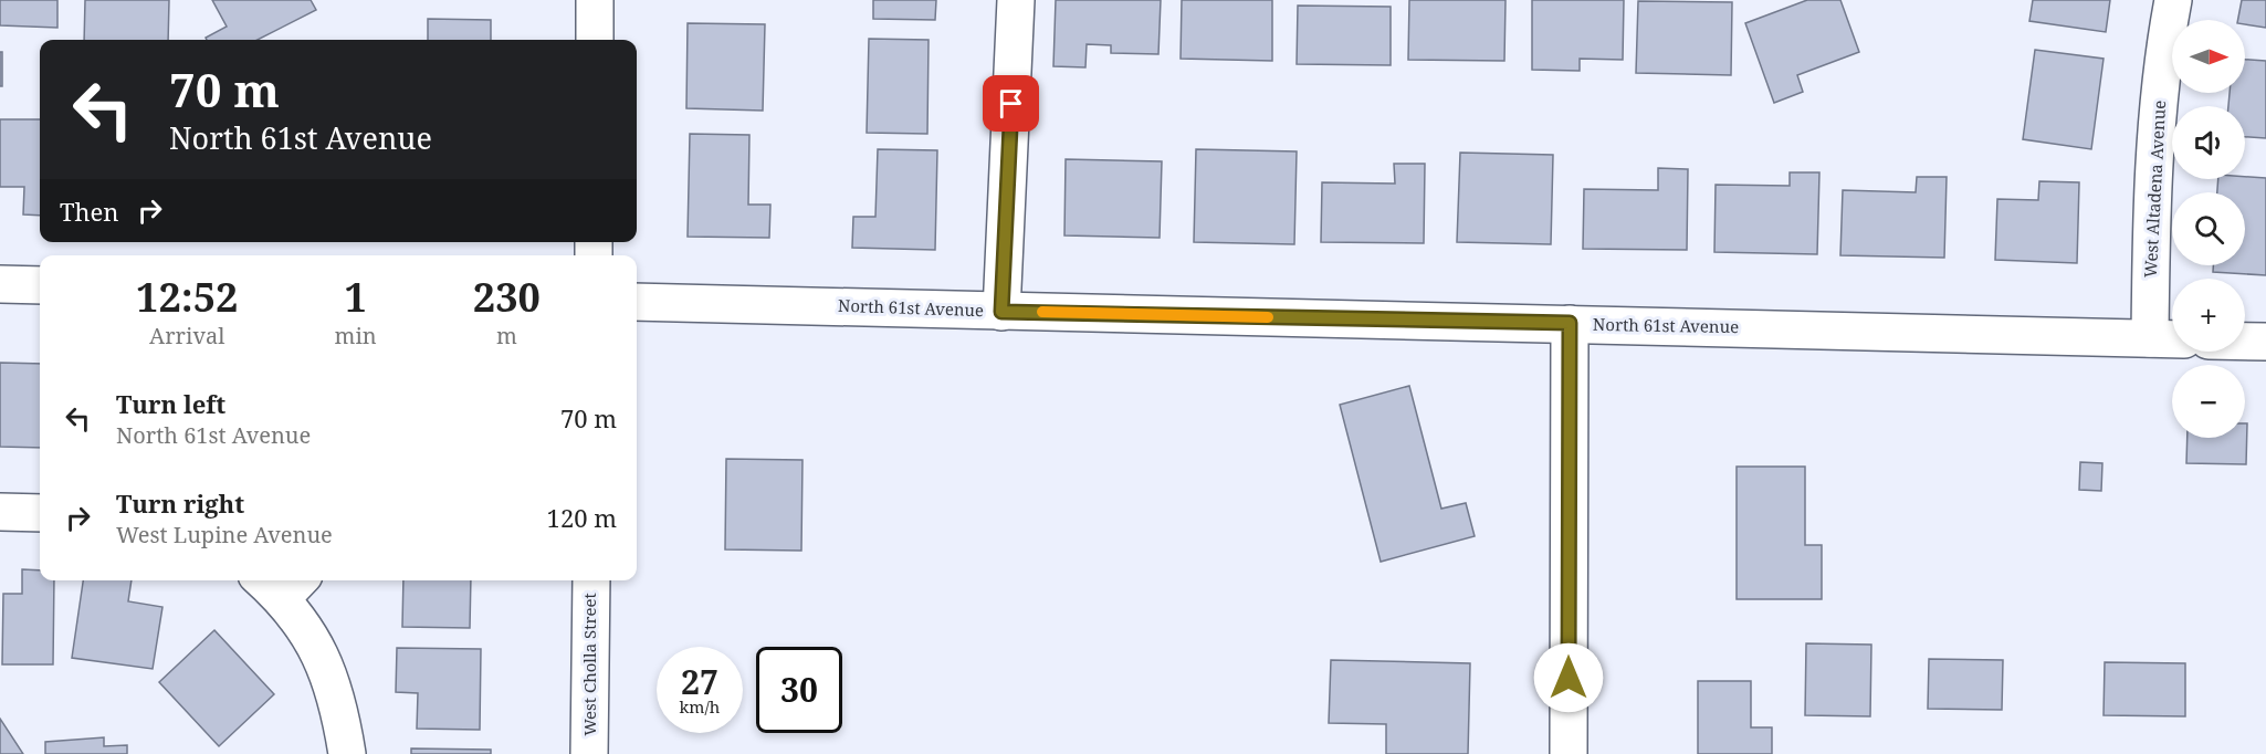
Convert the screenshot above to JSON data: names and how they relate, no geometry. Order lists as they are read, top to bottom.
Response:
{
  "streets": {
    "street": ["West Altadena Avenue", "North 61st Avenue", "West Cholla Street"]
  },
  "crossings": [
    ["West Altadena Avenue", "North 61st Avenue"]
  ],
  "north": "right",
  "page": {
    "map_buttons": ["+", "−"],
    "turn": ["70 m", "North 61st Avenue"],
    "then": "Then",
    "eta": [
      "12:52",
      "Arrival",
      "1",
      "min",
      "230",
      "m"
    ],
    "list": [
      {
        "name": "Turn left",
        "note": "North 61st Avenue",
        "value": "70 m"
      },
      {
        "name": "Turn right",
        "note": "West Lupine Avenue",
        "value": "120 m"
      }
    ],
    "speed": "27 km/h",
    "limit": "30"
  }
}
